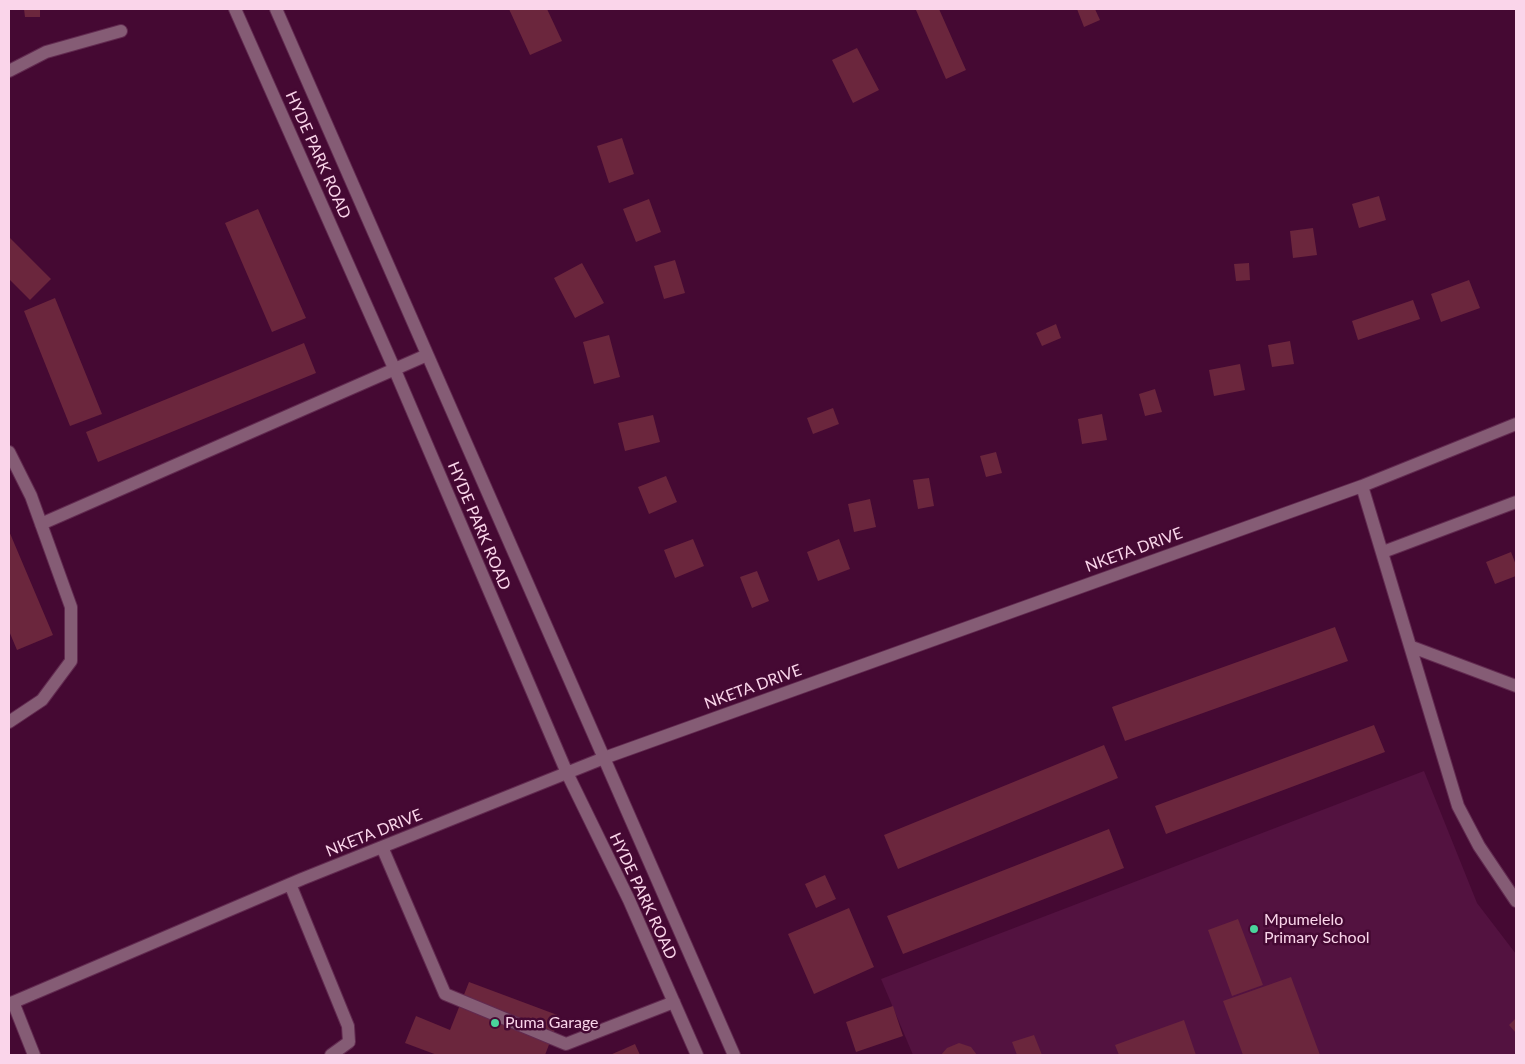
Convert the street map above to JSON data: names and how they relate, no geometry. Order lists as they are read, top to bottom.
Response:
{
  "streets": {
    "street": ["HYDE PARK ROAD", "NKETA DRIVE"]
  },
  "crossings": [
    ["HYDE PARK ROAD", "NKETA DRIVE"]
  ],
  "places": ["Mpumelelo Primary School", "Puma Garage"]
}
